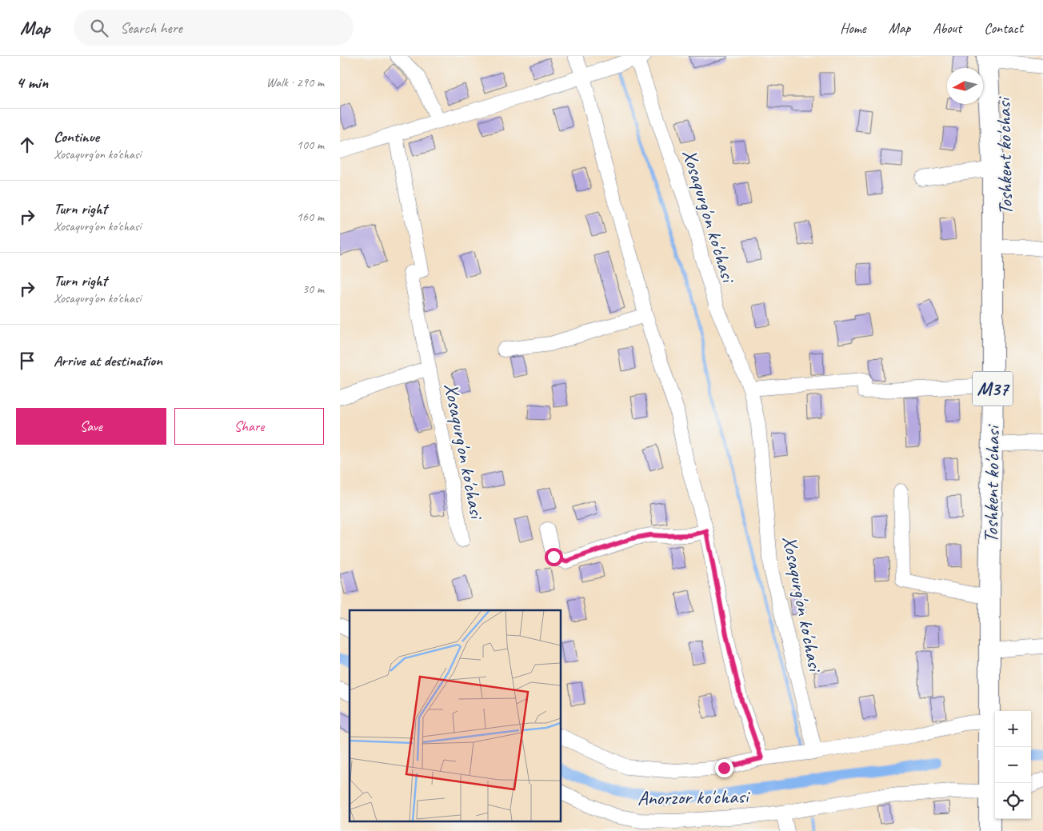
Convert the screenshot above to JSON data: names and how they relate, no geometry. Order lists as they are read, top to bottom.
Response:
{
  "streets": {
    "highway": ["Toshkent ko'chasi", "M37"],
    "street": ["Xosaqurg'on ko'chasi", "Anorzor ko'chasi"]
  },
  "crossings": [
    ["Toshkent ko'chasi", "M37"],
    ["M37", "Anorzor ko'chasi"]
  ],
  "north": "left",
  "page": {
    "header": "Map",
    "search": "Search here",
    "nav": [
      "Home",
      "Map",
      "About",
      "Contact"
    ],
    "heading": ["4 min", "Walk · 290 m"],
    "list": [
      ["Continue", "Xosaqurg'on ko'chasi", "100 m"],
      ["Turn right", "Xosaqurg'on ko'chasi", "160 m"],
      ["Turn right", "Xosaqurg'on ko'chasi", "30 m"],
      "Arrive at destination"
    ],
    "buttons": ["Save", "Share"],
    "map_buttons": ["+", "−"]
  }
}
